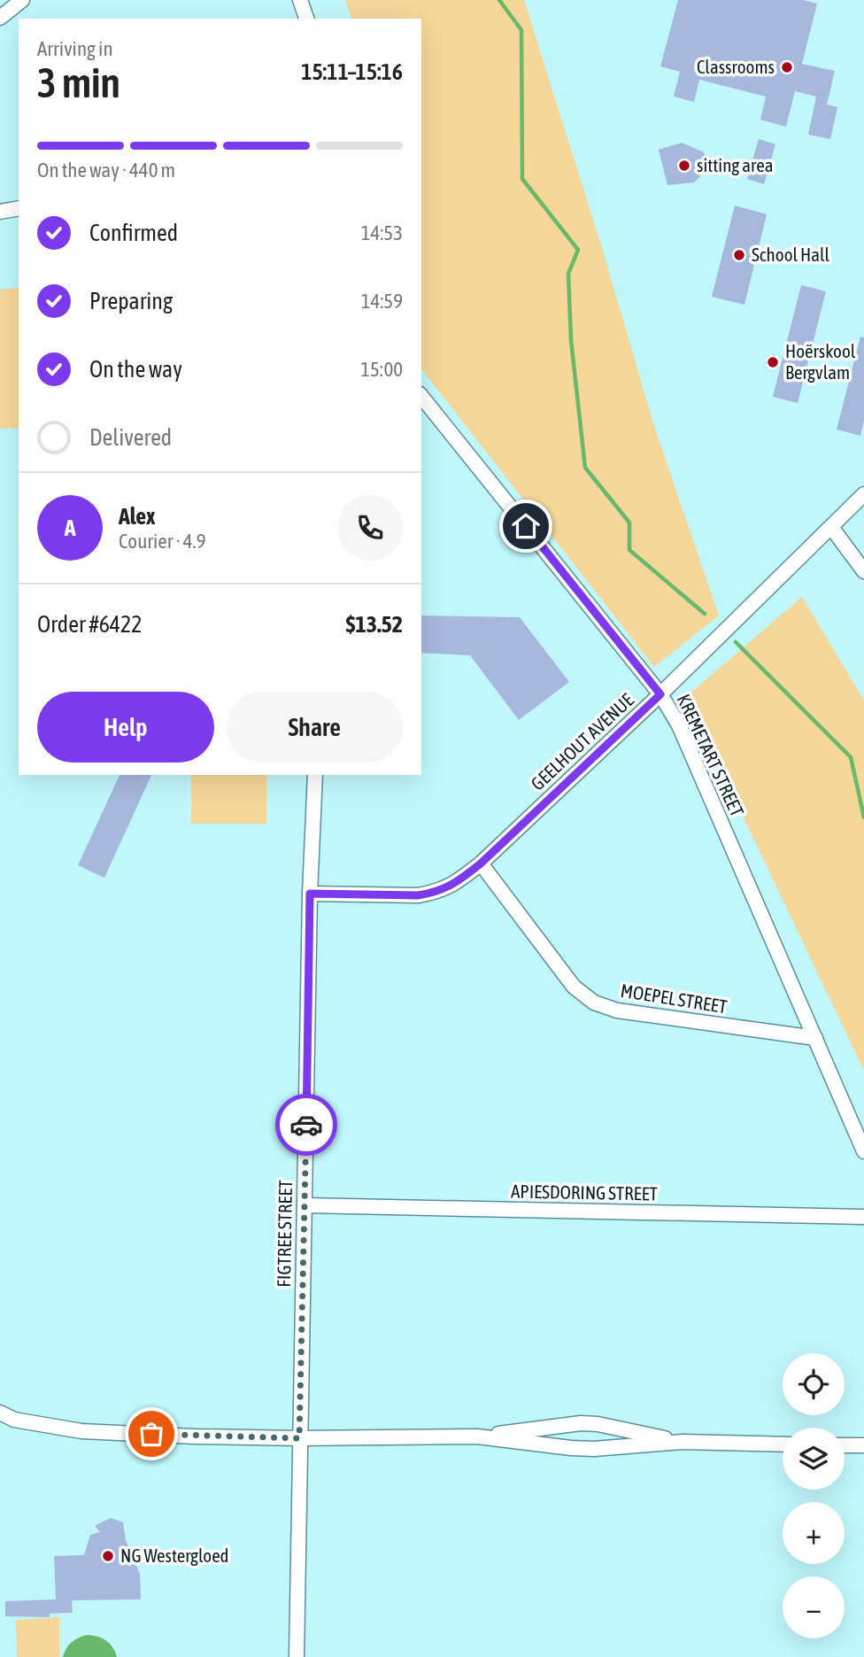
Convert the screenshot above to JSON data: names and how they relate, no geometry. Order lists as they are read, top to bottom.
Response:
{
  "streets": {
    "street": [
      "GEELHOUT AVENUE",
      "KREMETART STREET",
      "MOEPEL STREET",
      "APIESDORING STREET",
      "FIGTREE STREET"
    ]
  },
  "crossings": [
    ["GEELHOUT AVENUE", "KREMETART STREET"],
    ["GEELHOUT AVENUE", "MOEPEL STREET"],
    ["GEELHOUT AVENUE", "FIGTREE STREET"],
    ["KREMETART STREET", "MOEPEL STREET"],
    ["APIESDORING STREET", "FIGTREE STREET"]
  ],
  "places": [
    "Classrooms",
    "sitting area",
    "School Hall",
    "Hoërskool Bergvlam",
    "NG Westergloed"
  ],
  "page": {
    "heading": ["3 min", "Arriving in", "15:11–15:16"],
    "panel": [
      "Alex",
      "Courier · 4.9",
      "Order #6422",
      "$13.52"
    ],
    "bar": "On the way · 440 m",
    "list": [
      ["Confirmed", "14:53"],
      ["Preparing", "14:59"],
      ["On the way", "15:00"],
      "Delivered"
    ],
    "round": "A",
    "buttons": ["Help", "Share"],
    "map_buttons": ["+", "−"]
  }
}
